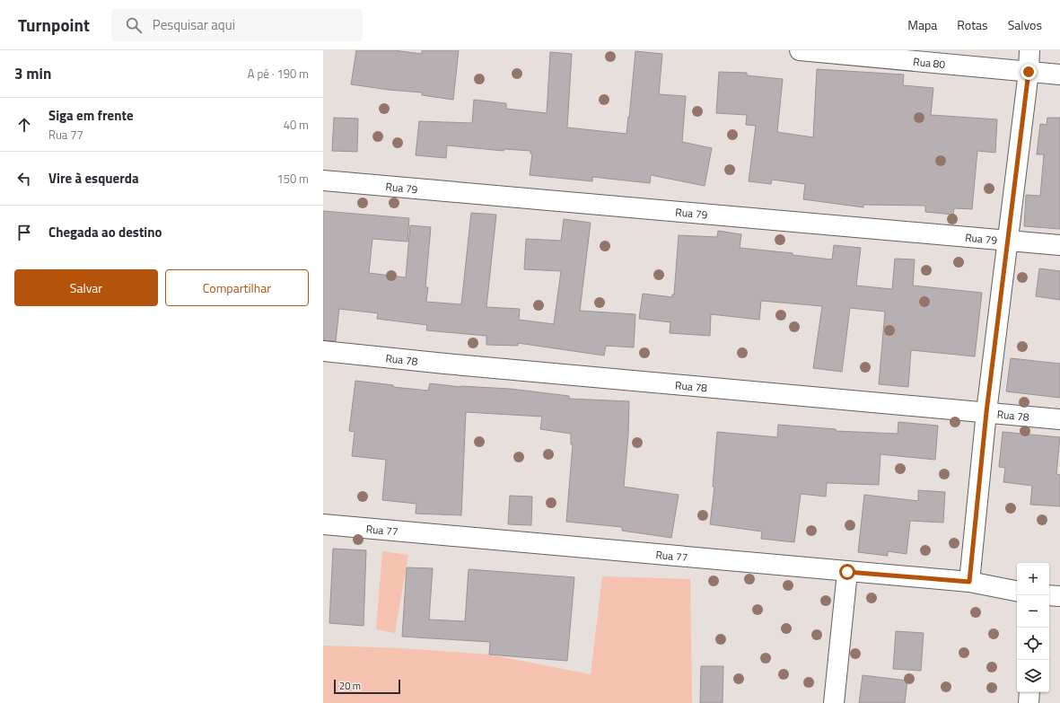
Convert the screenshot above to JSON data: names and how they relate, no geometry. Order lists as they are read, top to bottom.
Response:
{
  "streets": {
    "street": [
      "Rua 80",
      "Rua 79",
      "Rua 78",
      "Rua 77"
    ]
  },
  "scale_bar": "20 m",
  "page": {
    "header": "Turnpoint",
    "search": "Pesquisar aqui",
    "nav": ["Mapa", "Rotas", "Salvos"],
    "heading": ["3 min", "A pé · 190 m"],
    "list": [
      ["Siga em frente", "Rua 77", "40 m"],
      ["Vire à esquerda", "150 m"],
      "Chegada ao destino"
    ],
    "buttons": ["Salvar", "Compartilhar"],
    "map_buttons": ["+", "−"],
    "scale": "20 m"
  }
}
